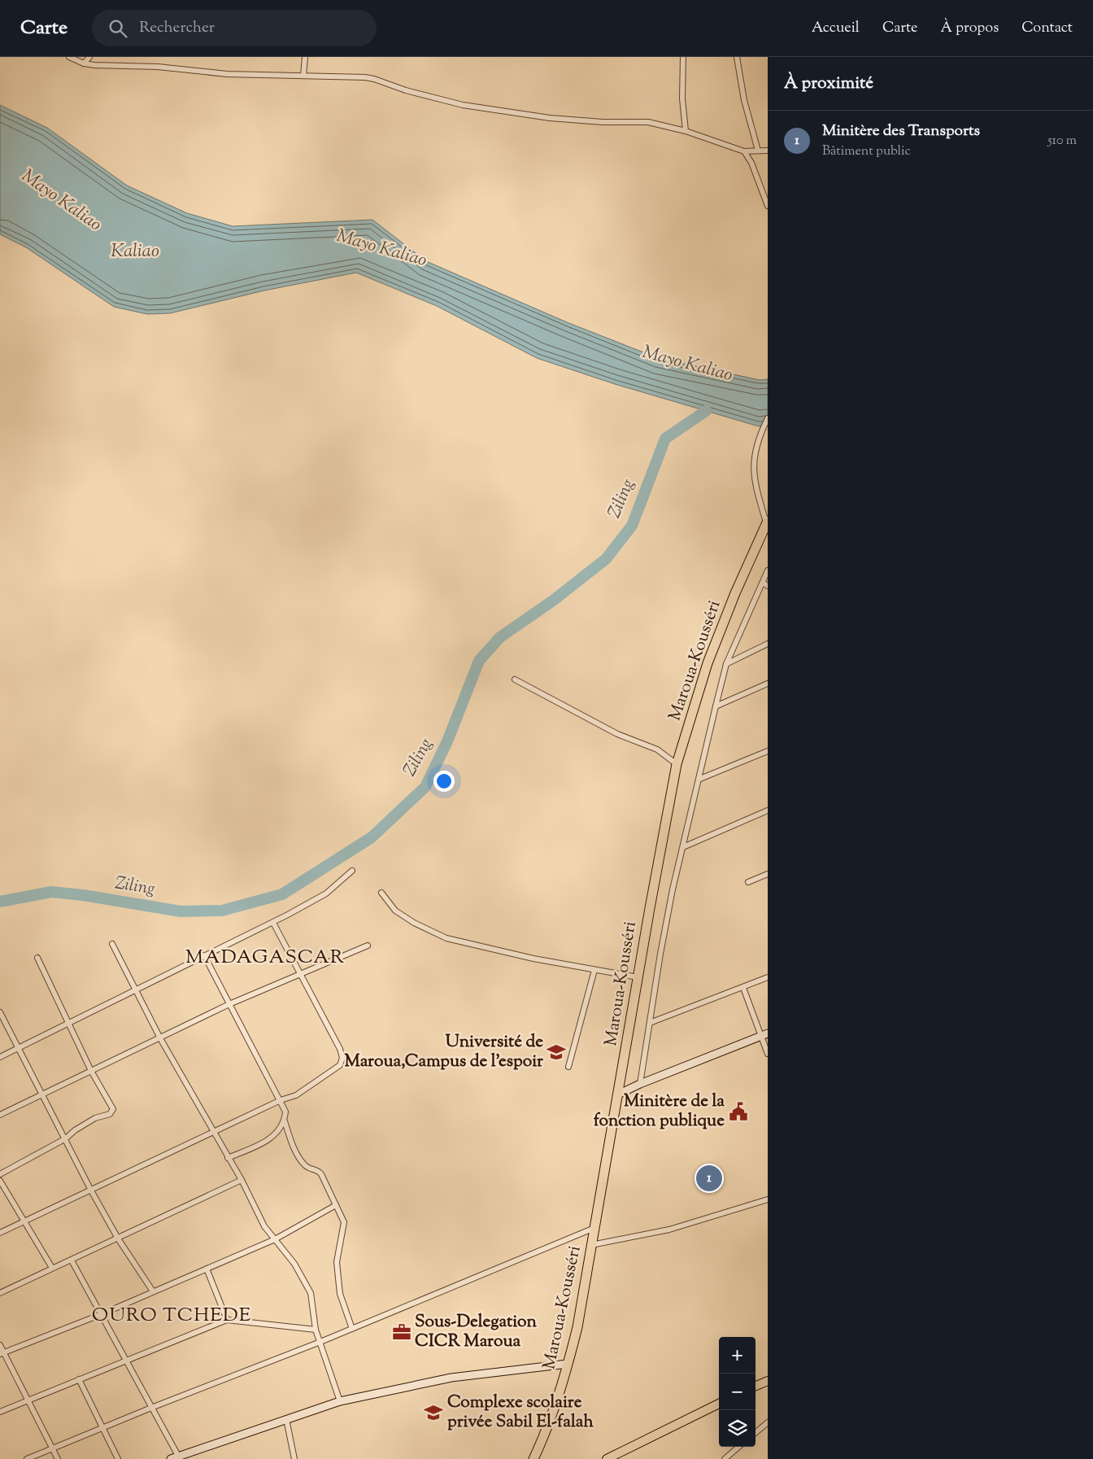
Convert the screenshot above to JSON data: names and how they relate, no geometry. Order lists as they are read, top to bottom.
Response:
{
  "streets": {
    "highway": ["Maroua-Kousséri"]
  },
  "districts": ["MADAGASCAR", "OURO TCHEDE"],
  "water": ["Mayo Kaliao", "Kaliao", "Ziling"],
  "places": {
    "school or university": ["Université de Maroua,Campus de l'espoir", "Complexe scolaire privée Sabil El-falah"],
    "public building": ["Minitère de la fonction publique"],
    "office": ["Sous-Delegation CICR Maroua"]
  },
  "page": {
    "header": "Carte",
    "search": "Rechercher",
    "nav": [
      "Accueil",
      "Carte",
      "À propos",
      "Contact"
    ],
    "heading": "À proximité",
    "list": [
      {
        "mark": "1",
        "name": "Minitère des Transports",
        "note": "Bâtiment public",
        "value": "510 m"
      }
    ],
    "pins": "1",
    "map_buttons": ["+", "−"]
  }
}
